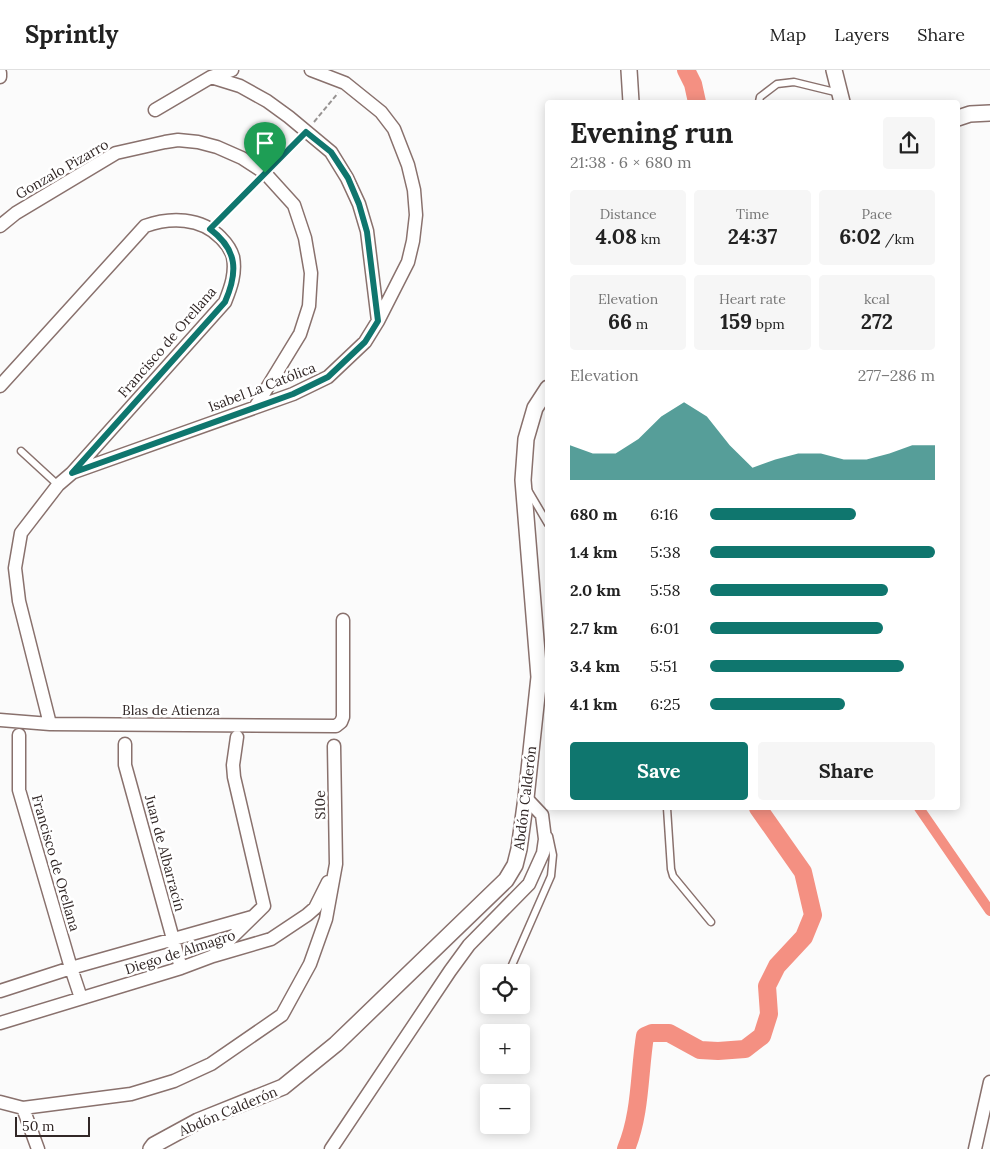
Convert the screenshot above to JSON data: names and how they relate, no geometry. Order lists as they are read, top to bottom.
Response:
{
  "streets": {
    "street": [
      "Gonzalo Pizarro",
      "Francisco de Orellana",
      "Isabel La Católica",
      "Blas de Atienza",
      "Abdón Calderón",
      "S10e",
      "Juan de Albarracín",
      "Diego de Almagro"
    ]
  },
  "crossings": [
    ["Gonzalo Pizarro", "Isabel La Católica"],
    ["Francisco de Orellana", "Isabel La Católica"],
    ["Francisco de Orellana", "Blas de Atienza"],
    ["Francisco de Orellana", "Diego de Almagro"],
    ["S10e", "Diego de Almagro"],
    ["Juan de Albarracín", "Diego de Almagro"]
  ],
  "scale_bar": "50 m",
  "page": {
    "header": "Sprintly",
    "nav": ["Map", "Layers", "Share"],
    "heading": ["Evening run", "21:38 · 6 × 680 m"],
    "stats": [
      ["Distance", "4.08 km"],
      ["Time", "24:37"],
      ["Pace", "6:02 /km"],
      ["Elevation", "66 m"],
      ["Heart rate", "159 bpm"],
      ["kcal", "272"]
    ],
    "chart": ["Elevation", "277–286 m"],
    "list": [
      {
        "name": "680 m",
        "note": "6:16"
      },
      {
        "name": "1.4 km",
        "note": "5:38"
      },
      {
        "name": "2.0 km",
        "note": "5:58"
      },
      {
        "name": "2.7 km",
        "note": "6:01"
      },
      {
        "name": "3.4 km",
        "note": "5:51"
      },
      {
        "name": "4.1 km",
        "note": "6:25"
      }
    ],
    "buttons": ["Save", "Share"],
    "map_buttons": ["+", "−"],
    "scale": "50 m"
  }
}
